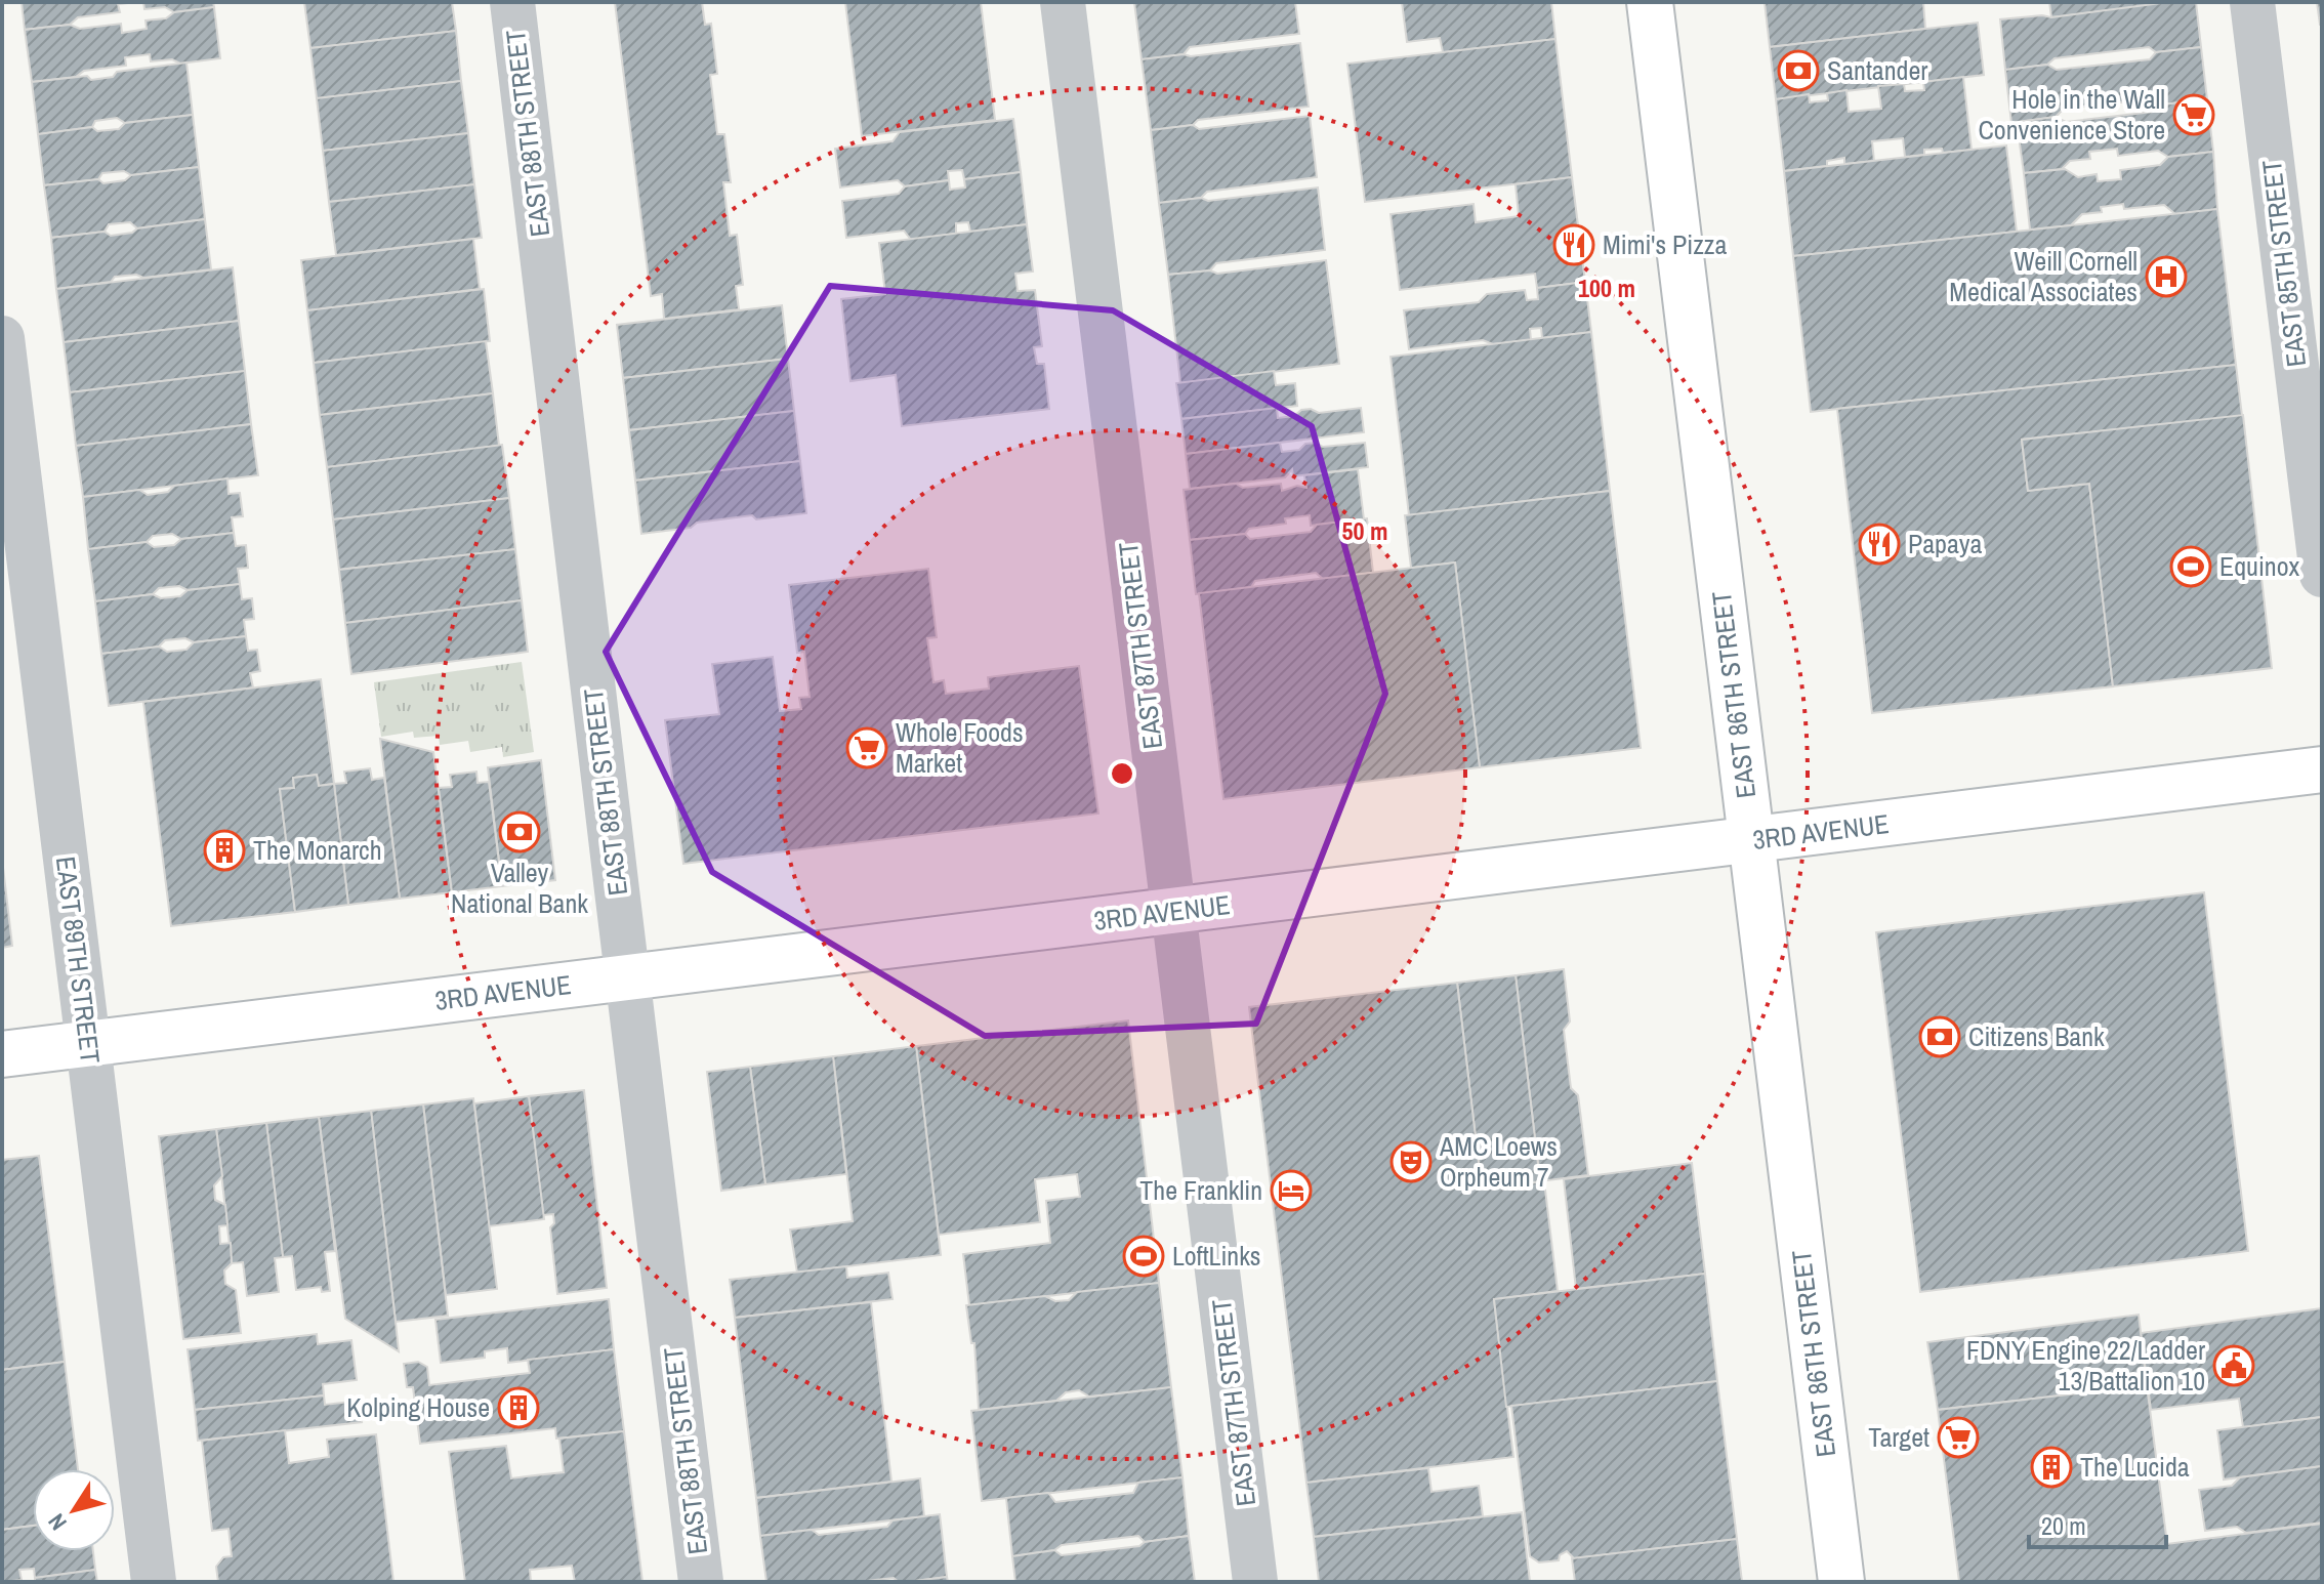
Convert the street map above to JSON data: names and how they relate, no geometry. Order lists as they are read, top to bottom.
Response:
{
  "streets": {
    "main road": ["EAST 86TH STREET", "3RD AVENUE"],
    "street": [
      "EAST 88TH STREET",
      "EAST 85TH STREET",
      "EAST 87TH STREET",
      "EAST 89TH STREET"
    ]
  },
  "crossings": [
    ["EAST 88TH STREET", "3RD AVENUE"],
    ["EAST 87TH STREET", "3RD AVENUE"],
    ["EAST 86TH STREET", "3RD AVENUE"],
    ["3RD AVENUE", "EAST 89TH STREET"]
  ],
  "places": {
    "bank": ["Santander", "Valley National Bank", "Citizens Bank"],
    "supermarket": ["Hole in the Wall Convenience Store", "Whole Foods Market", "Target"],
    "restaurant": ["Mimi's Pizza", "Papaya"],
    "hospital": ["Weill Cornell Medical Associates"],
    "sports": ["Equinox", "LoftLinks"],
    "building": ["The Monarch", "Kolping House", "The Lucida"],
    "theatre": ["AMC Loews Orpheum 7"],
    "hotel": ["The Franklin"],
    "public building": ["FDNY Engine 22/Ladder 13/Battalion 10"]
  },
  "scale_bar": "20 m",
  "north": "bottom left",
  "rings": ["100 m", "50 m"]
}
